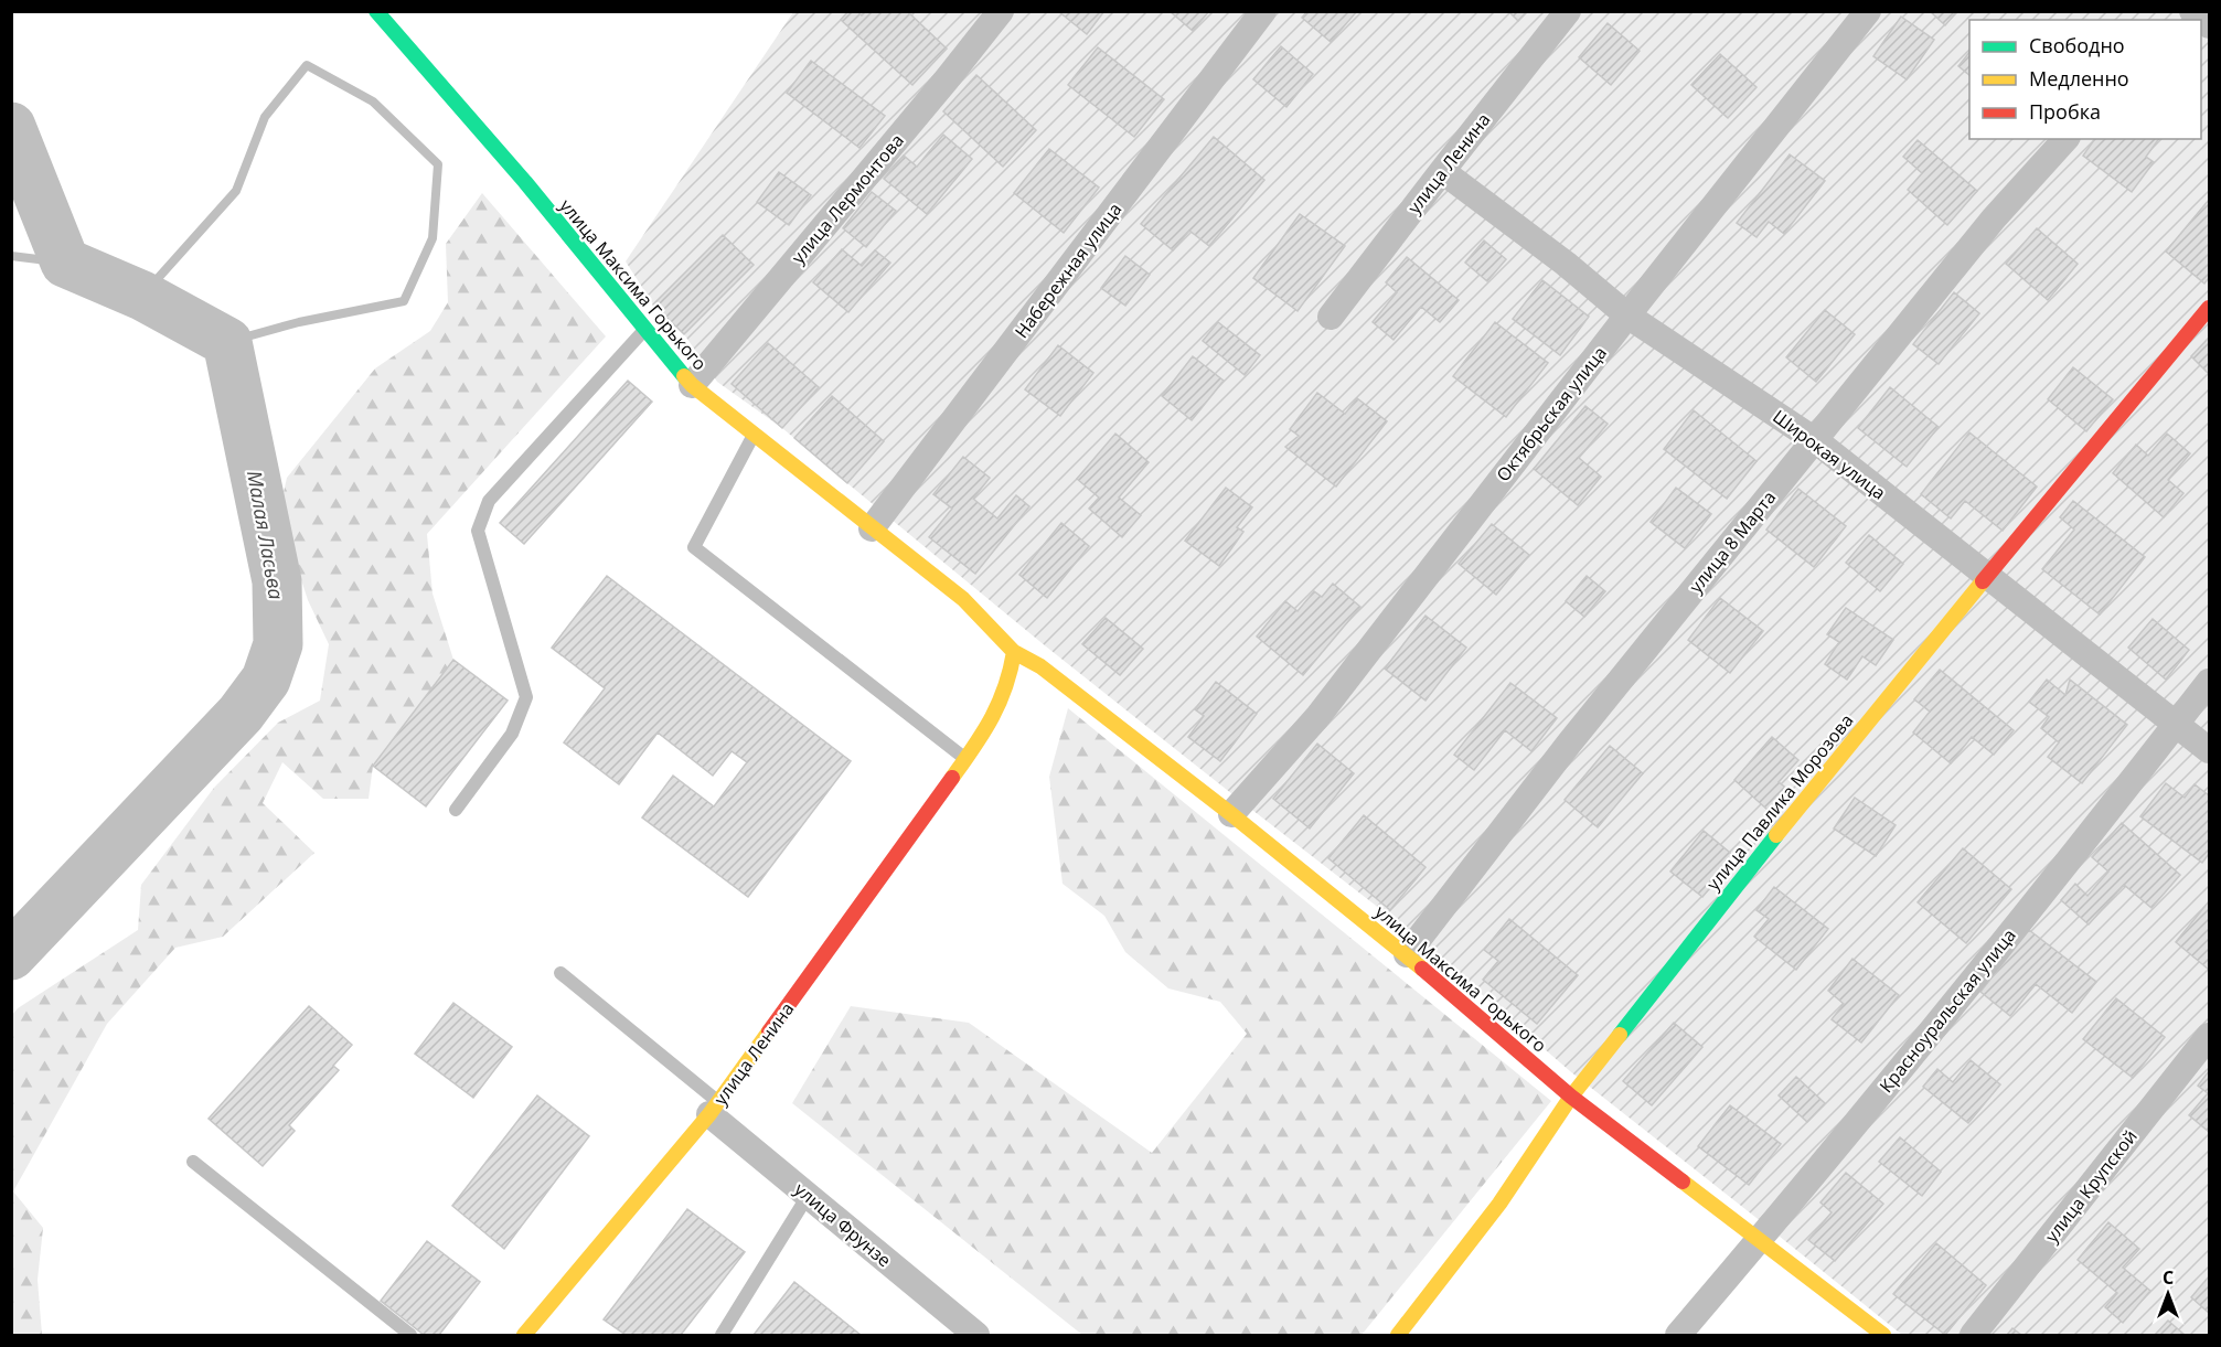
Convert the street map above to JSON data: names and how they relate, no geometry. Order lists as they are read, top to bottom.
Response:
{
  "streets": {
    "street": [
      "улица Ленина",
      "улица Лермонтова",
      "Набережная улица",
      "улица Максима Горького",
      "Октябрьская улица",
      "Широкая улица",
      "улица 8 Марта",
      "улица Павлика Морозова",
      "Красноуральская улица",
      "улица Крупской",
      "улица Фрунзе"
    ]
  },
  "crossings": [
    ["улица Ленина", "Широкая улица"],
    ["улица Ленина", "улица Фрунзе"],
    ["улица Лермонтова", "улица Максима Горького"],
    ["Набережная улица", "улица Максима Горького"],
    ["улица Максима Горького", "Октябрьская улица"],
    ["улица Максима Горького", "улица 8 Марта"],
    ["улица Максима Горького", "улица Павлика Морозова"],
    ["улица Максима Горького", "Красноуральская улица"],
    ["Октябрьская улица", "Широкая улица"],
    ["Широкая улица", "улица 8 Марта"],
    ["Широкая улица", "улица Павлика Морозова"],
    ["Широкая улица", "Красноуральская улица"]
  ],
  "water": ["Малая Ласьва"],
  "legend": ["Свободно", "Медленно", "Пробка"],
  "north": "top"
}
